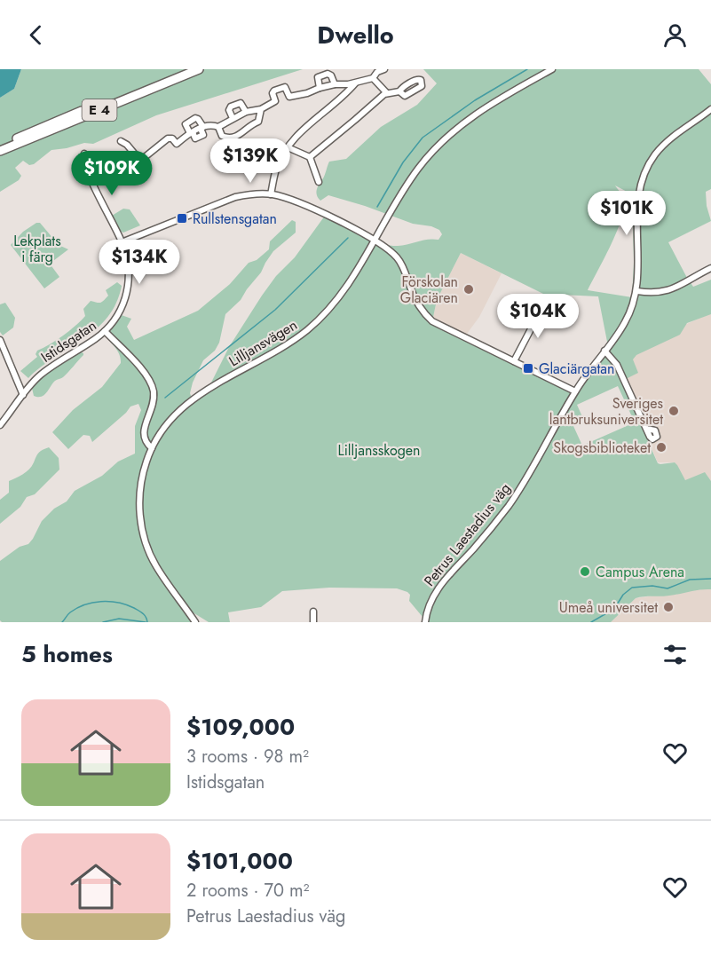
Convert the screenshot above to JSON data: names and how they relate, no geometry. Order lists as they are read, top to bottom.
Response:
{
  "streets": {
    "highway": ["E 4"],
    "street": ["Istidsgatan", "Lilljansvägen", "Petrus Laestadius väg"]
  },
  "parks": ["Lekplats i färg", "Lilljansskogen"],
  "places": {
    "transit": ["Rullstensgatan", "Glaciärgatan"],
    "other": [
      "Förskolan Glaciären",
      "Sveriges lantbruksuniversitet",
      "Skogsbiblioteket",
      "Campus Arena",
      "Umeå universitet"
    ]
  },
  "page": {
    "header": "Dwello",
    "price": [
      "$139K",
      "$109K",
      "$101K",
      "$134K",
      "$104K"
    ],
    "heading": "5 homes",
    "list": [
      {
        "name": "$109,000",
        "note": "3 rooms · 98 m² · Istidsgatan"
      },
      {
        "name": "$101,000",
        "note": "2 rooms · 70 m² · Petrus Laestadius väg"
      }
    ]
  }
}
